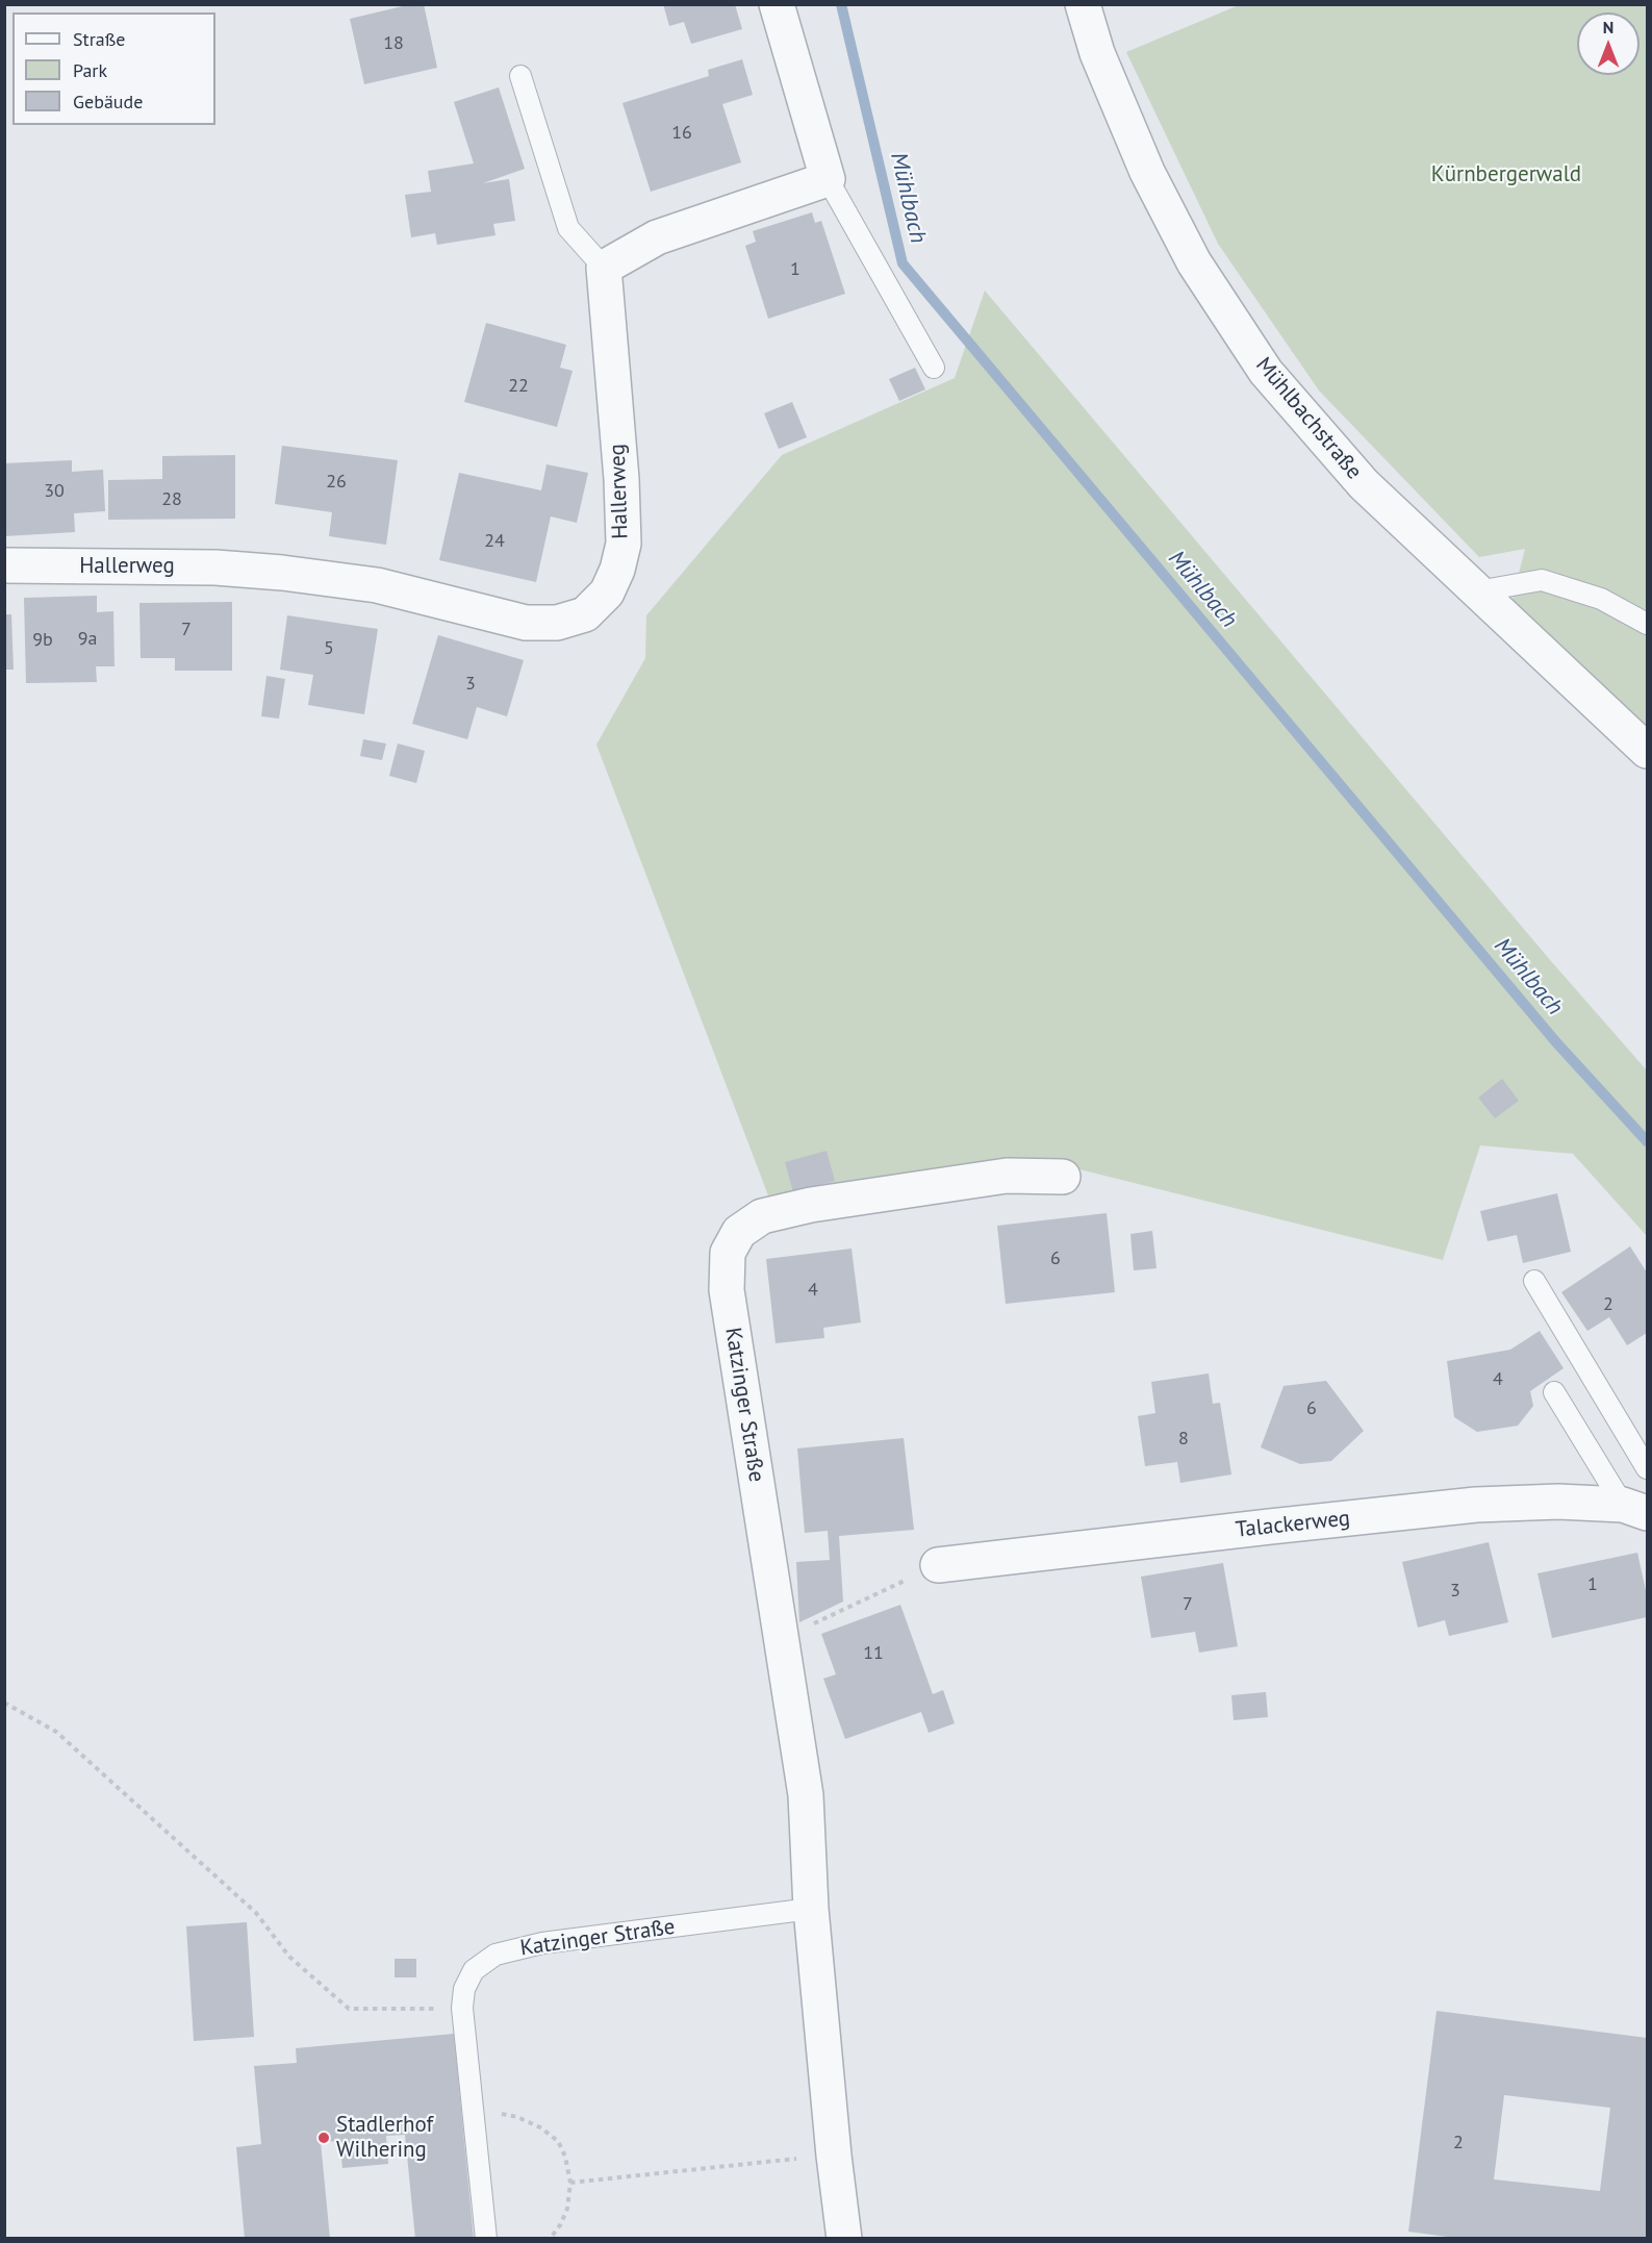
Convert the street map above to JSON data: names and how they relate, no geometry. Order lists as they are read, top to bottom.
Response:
{
  "streets": {
    "street": [
      "Mühlbachstraße",
      "Hallerweg",
      "Katzinger Straße",
      "Talackerweg"
    ]
  },
  "water": ["Mühlbach"],
  "parks": ["Kürnbergerwald"],
  "places": ["Stadlerhof Wilhering"],
  "house_numbers": [
    "18",
    "16",
    "1",
    "22",
    "26",
    "30",
    "28",
    "24",
    "7",
    "9a",
    "9b",
    "5",
    "3",
    "6",
    "4",
    "2",
    "4",
    "6",
    "8",
    "1",
    "3",
    "7",
    "11",
    "2"
  ],
  "legend": ["Straße", "Park", "Gebäude"],
  "north": "top"
}
